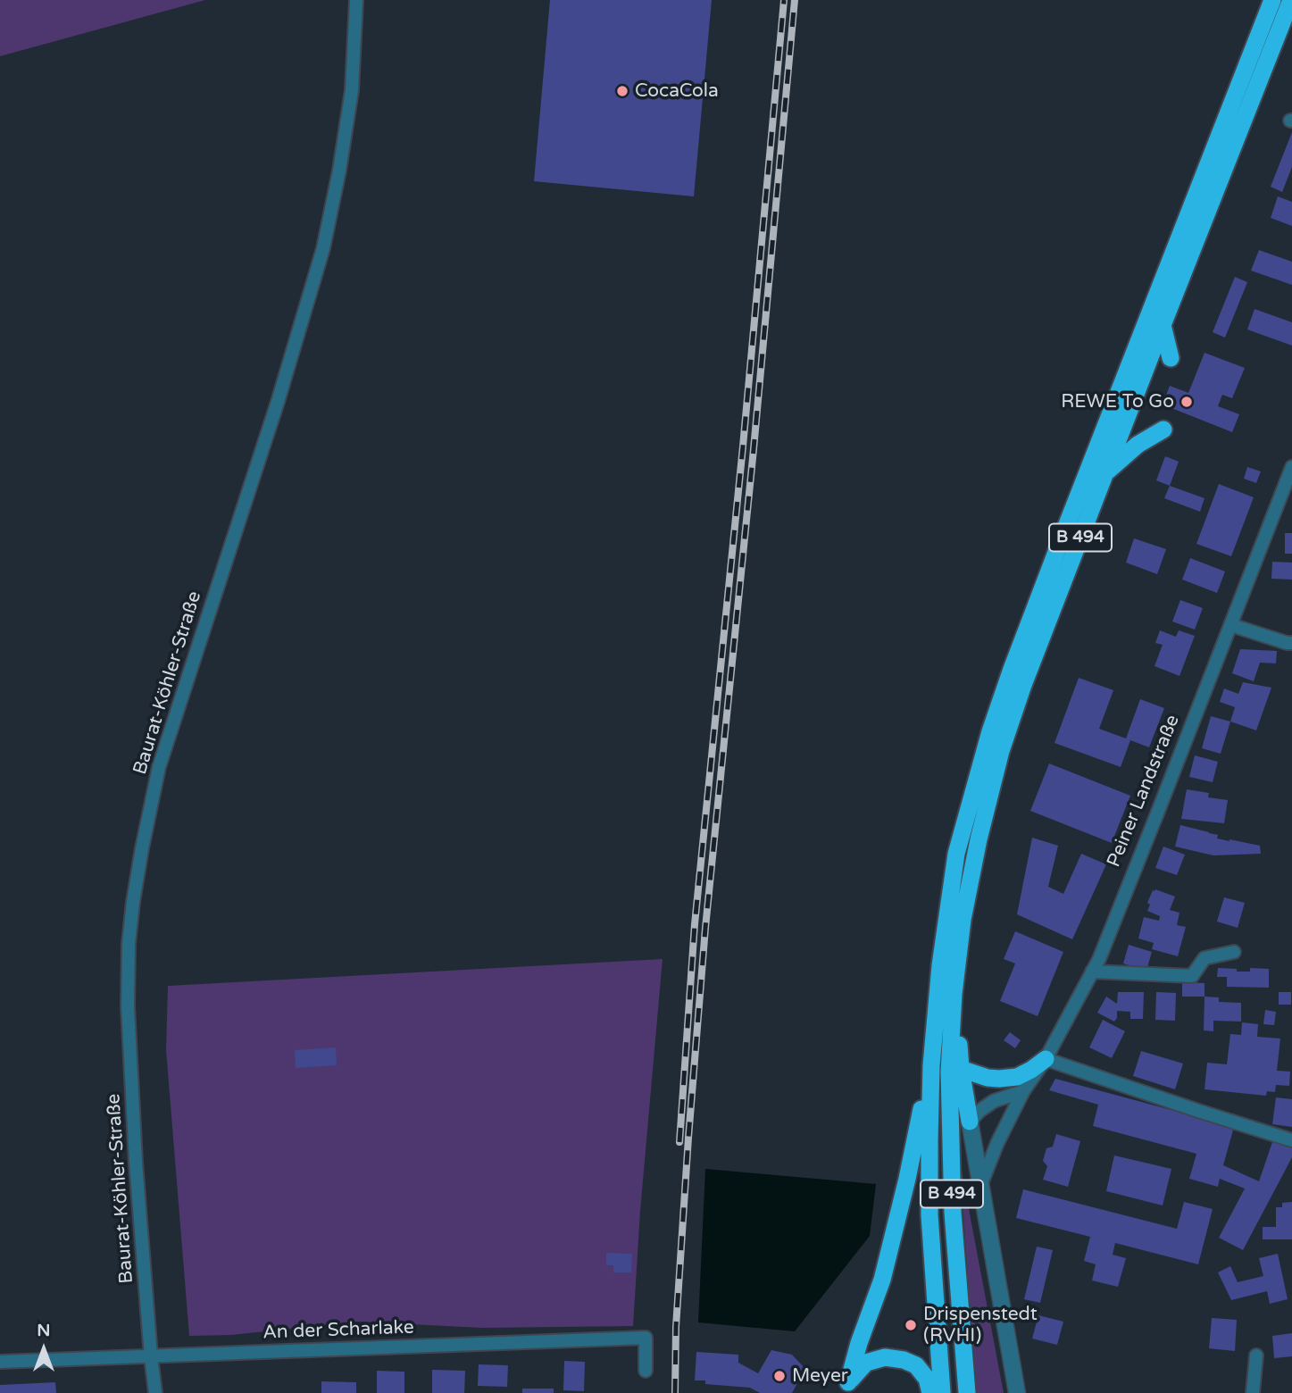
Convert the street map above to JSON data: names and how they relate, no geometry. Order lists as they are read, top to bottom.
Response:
{
  "streets": {
    "highway": ["B 494"],
    "street": ["Baurat-Köhler-Straße", "Peiner Landstraße", "An der Scharlake"]
  },
  "crossings": [
    ["Baurat-Köhler-Straße", "An der Scharlake"]
  ],
  "places": [
    "CocaCola",
    "REWE To Go",
    "Drispenstedt (RVHI)",
    "Meyer"
  ],
  "north": "top"
}
